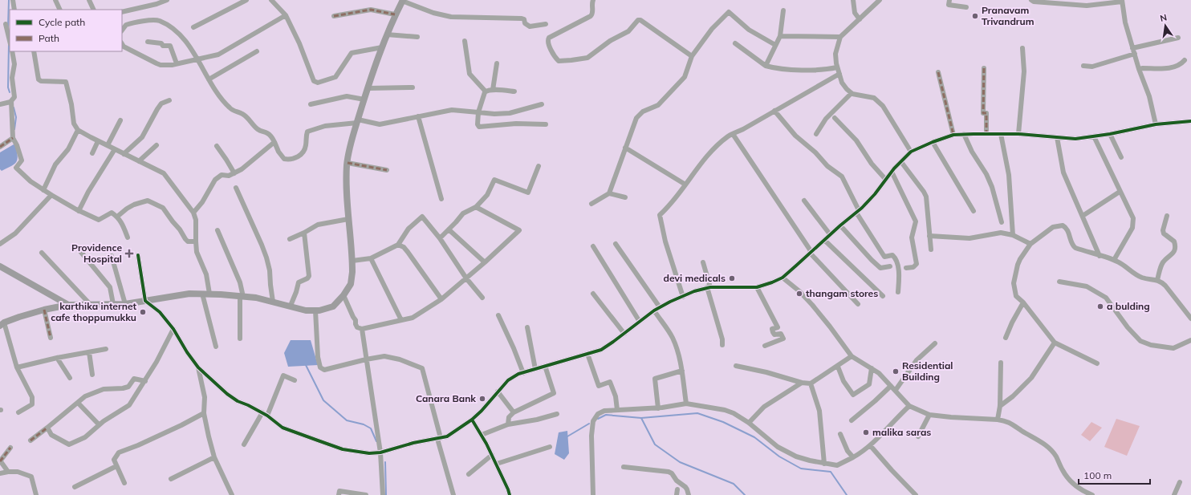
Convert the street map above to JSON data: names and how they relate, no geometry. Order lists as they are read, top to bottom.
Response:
{
  "places": {
    "other": [
      "Pranavam Trivandrum",
      "devi medicals",
      "thangam stores",
      "a bulding",
      "karthika internet cafe thoppumukku",
      "Residential Building",
      "Canara Bank",
      "malika saras"
    ],
    "health": ["Providence Hospital"]
  },
  "legend": ["Cycle path", "Path"],
  "scale_bar": "100 m",
  "north": "top"
}
